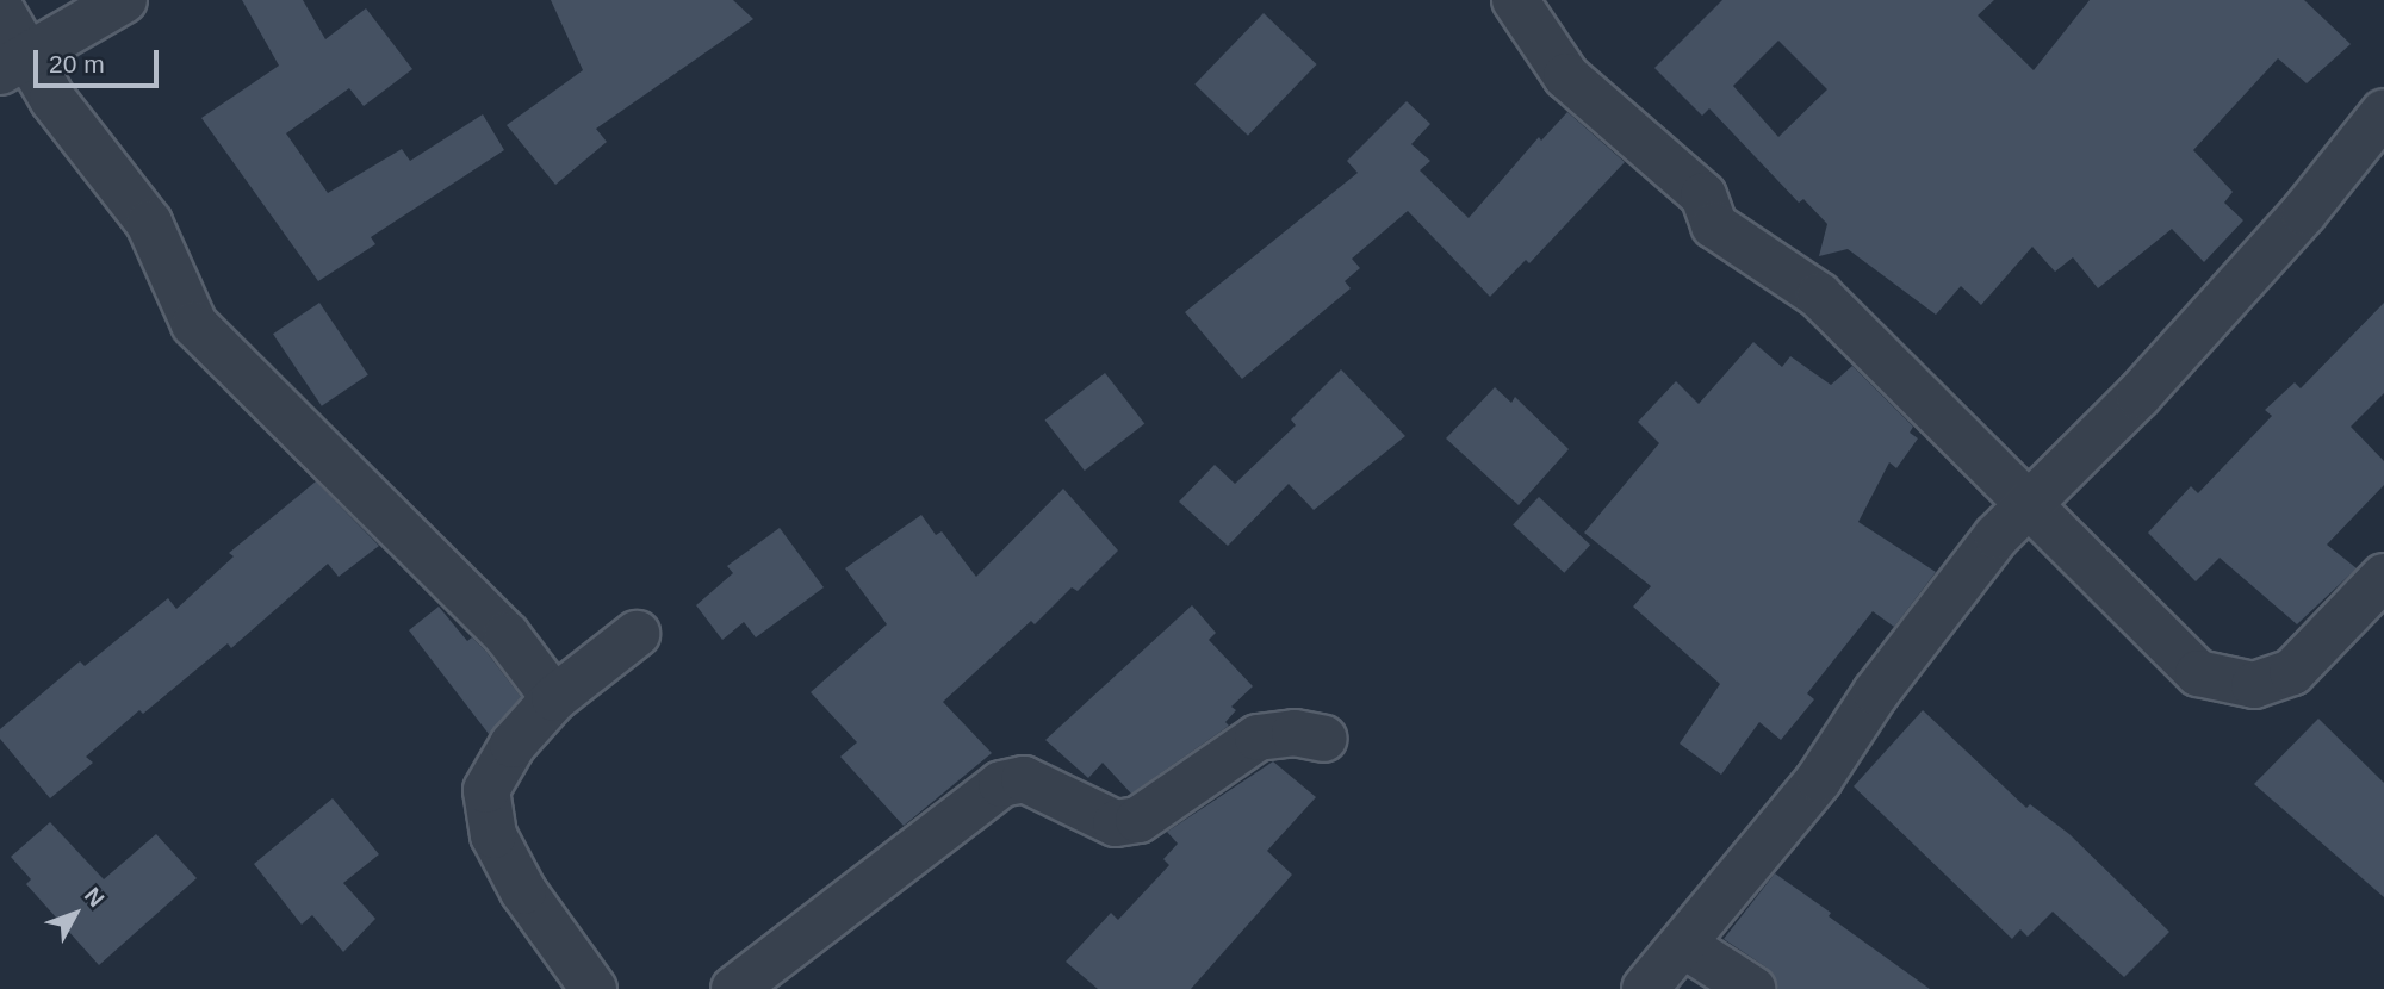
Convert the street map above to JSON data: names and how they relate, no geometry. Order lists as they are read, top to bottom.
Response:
{
  "scale_bar": "20 m",
  "north": "top right"
}
